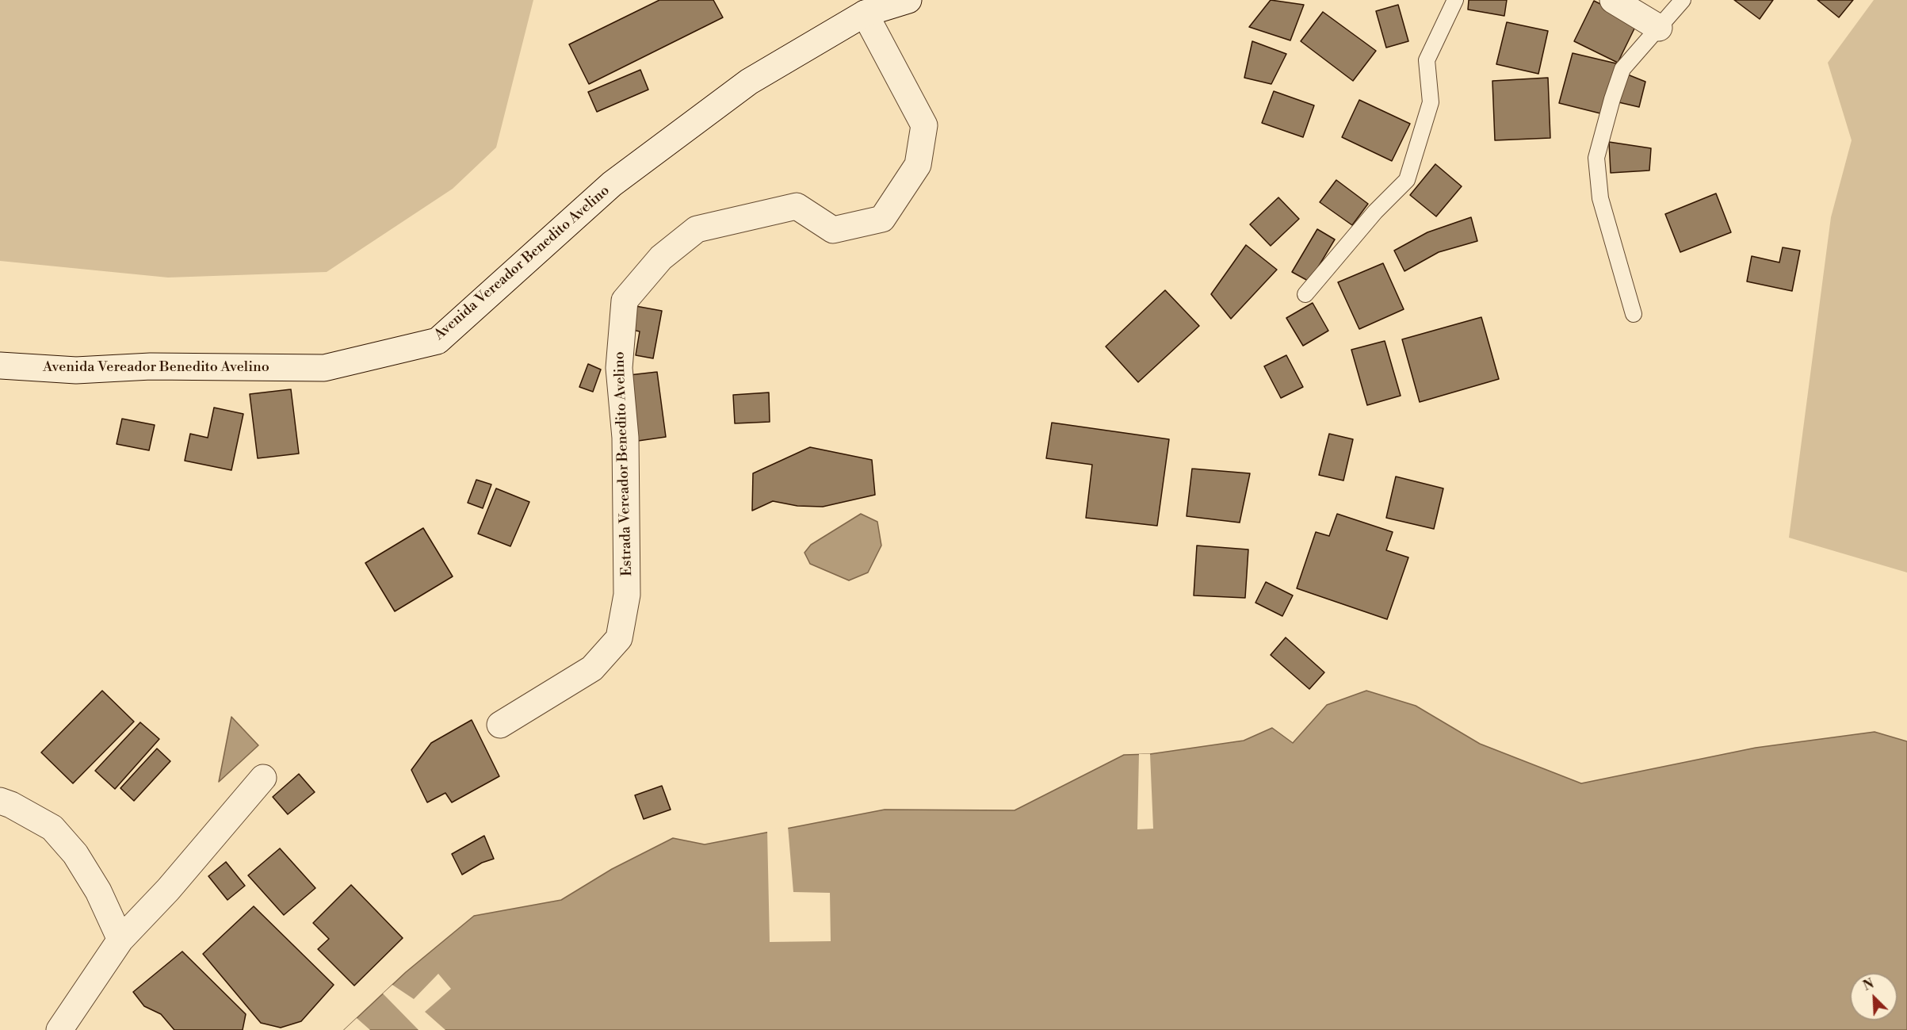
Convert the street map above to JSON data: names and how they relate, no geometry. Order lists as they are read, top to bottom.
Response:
{
  "streets": {
    "street": ["Avenida Vereador Benedito Avelino", "Estrada Vereador Benedito Avelino"]
  },
  "crossings": [
    ["Avenida Vereador Benedito Avelino", "Estrada Vereador Benedito Avelino"]
  ],
  "north": "top left"
}
